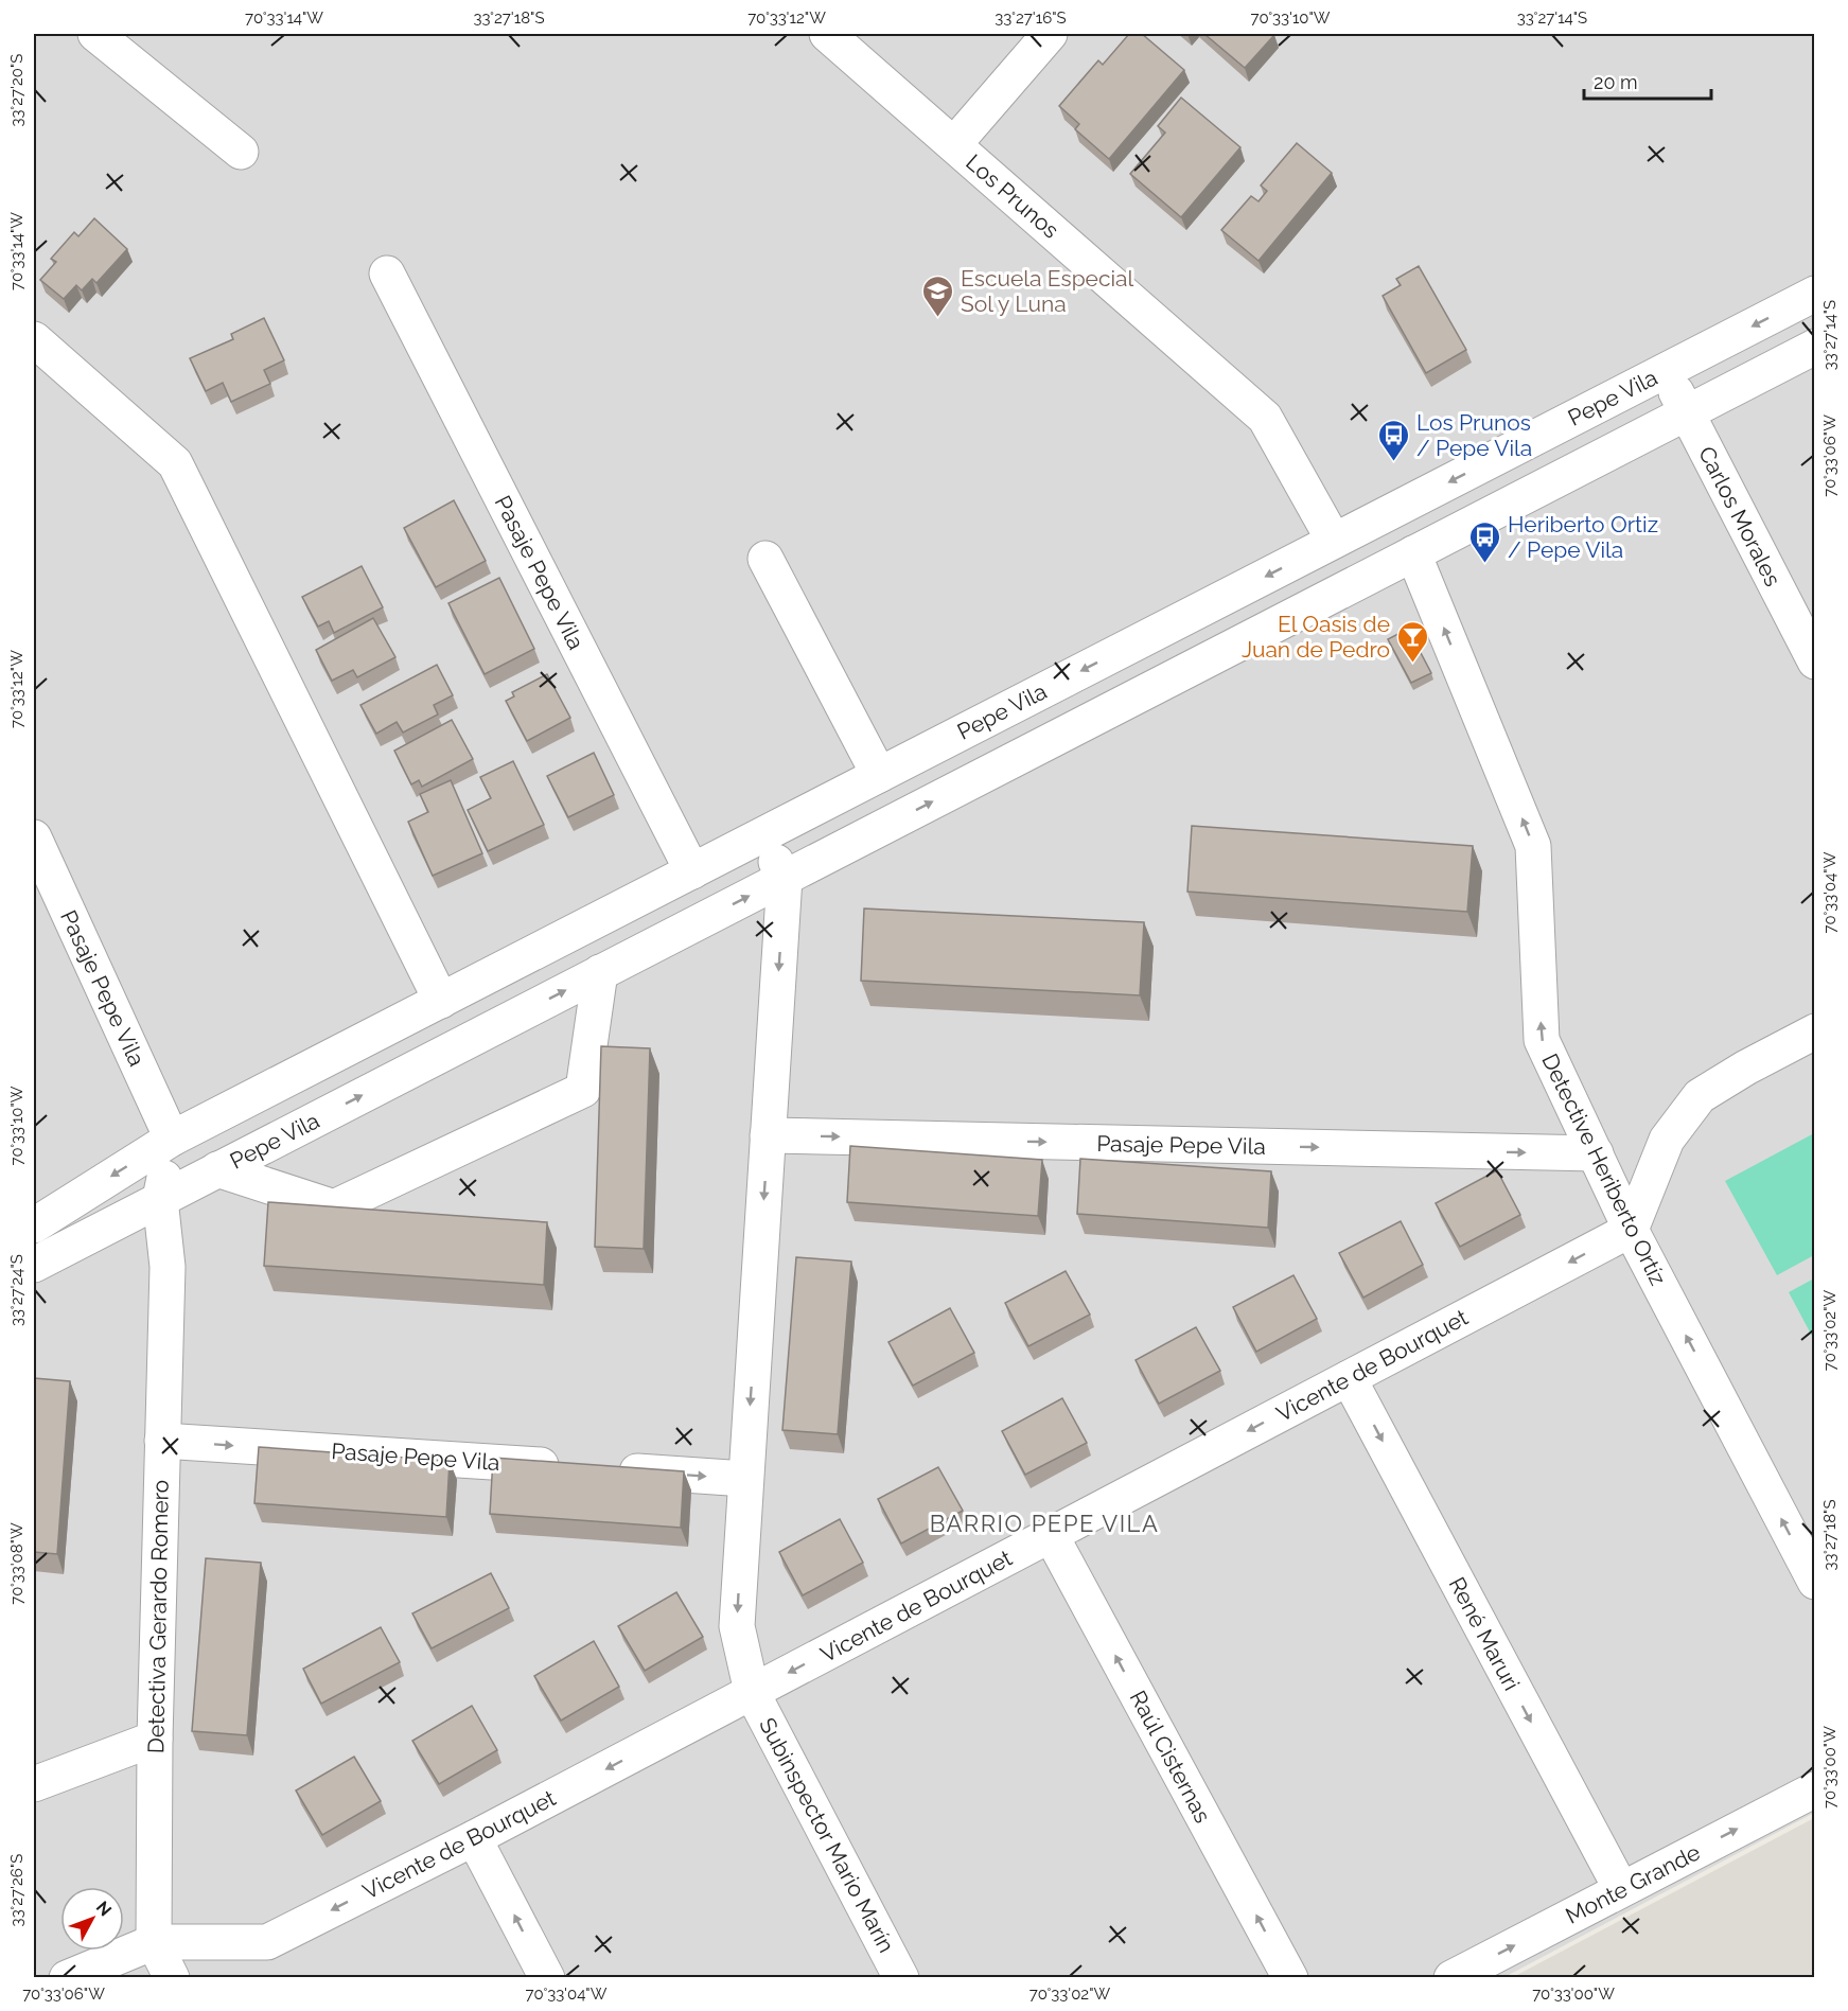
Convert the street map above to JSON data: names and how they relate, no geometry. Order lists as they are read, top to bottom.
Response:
{
  "streets": {
    "street": [
      "Los Prunos",
      "Pepe Vila",
      "Carlos Morales",
      "Pasaje Pepe Vila",
      "Detective Heriberto Ortíz",
      "Vicente de Bourquet",
      "Detectiva Gerardo Romero",
      "René Maruri",
      "Raúl Cisternas",
      "Subinspector Mario Marín",
      "Monte Grande"
    ]
  },
  "crossings": [
    ["Los Prunos", "Pepe Vila"],
    ["Pepe Vila", "Carlos Morales"],
    ["Pepe Vila", "Pasaje Pepe Vila"],
    ["Pepe Vila", "Detective Heriberto Ortíz"],
    ["Pepe Vila", "Detectiva Gerardo Romero"],
    ["Pasaje Pepe Vila", "Detective Heriberto Ortíz"],
    ["Pasaje Pepe Vila", "Detectiva Gerardo Romero"],
    ["Detective Heriberto Ortíz", "Vicente de Bourquet"],
    ["Vicente de Bourquet", "Detectiva Gerardo Romero"],
    ["Vicente de Bourquet", "René Maruri"],
    ["Vicente de Bourquet", "Raúl Cisternas"],
    ["Vicente de Bourquet", "Subinspector Mario Marín"],
    ["René Maruri", "Monte Grande"]
  ],
  "one_way": [
    "Pasaje Pepe Vila",
    "Detective Heriberto Ortíz",
    "Vicente de Bourquet",
    "René Maruri",
    "Raúl Cisternas",
    "Monte Grande"
  ],
  "districts": ["BARRIO PEPE VILA"],
  "places": {
    "school or university": ["Escuela Especial Sol y Luna"],
    "bus stop": ["Los Prunos / Pepe Vila", "Heriberto Ortiz / Pepe Vila"],
    "bar": ["El Oasis de Juan de Pedro"]
  },
  "scale_bar": "20 m",
  "north": "top right",
  "coordinates": [
    "70°33'14\"W",
    "33°27'18\"S",
    "70°33'12\"W",
    "33°27'16\"S",
    "70°33'10\"W",
    "33°27'14\"S",
    "33°27'20\"S",
    "70°33'06\"W",
    "70°33'04\"W",
    "33°27'24\"S",
    "70°33'02\"W",
    "70°33'08\"W",
    "70°33'00\"W",
    "33°27'26\"S"
  ]
}
